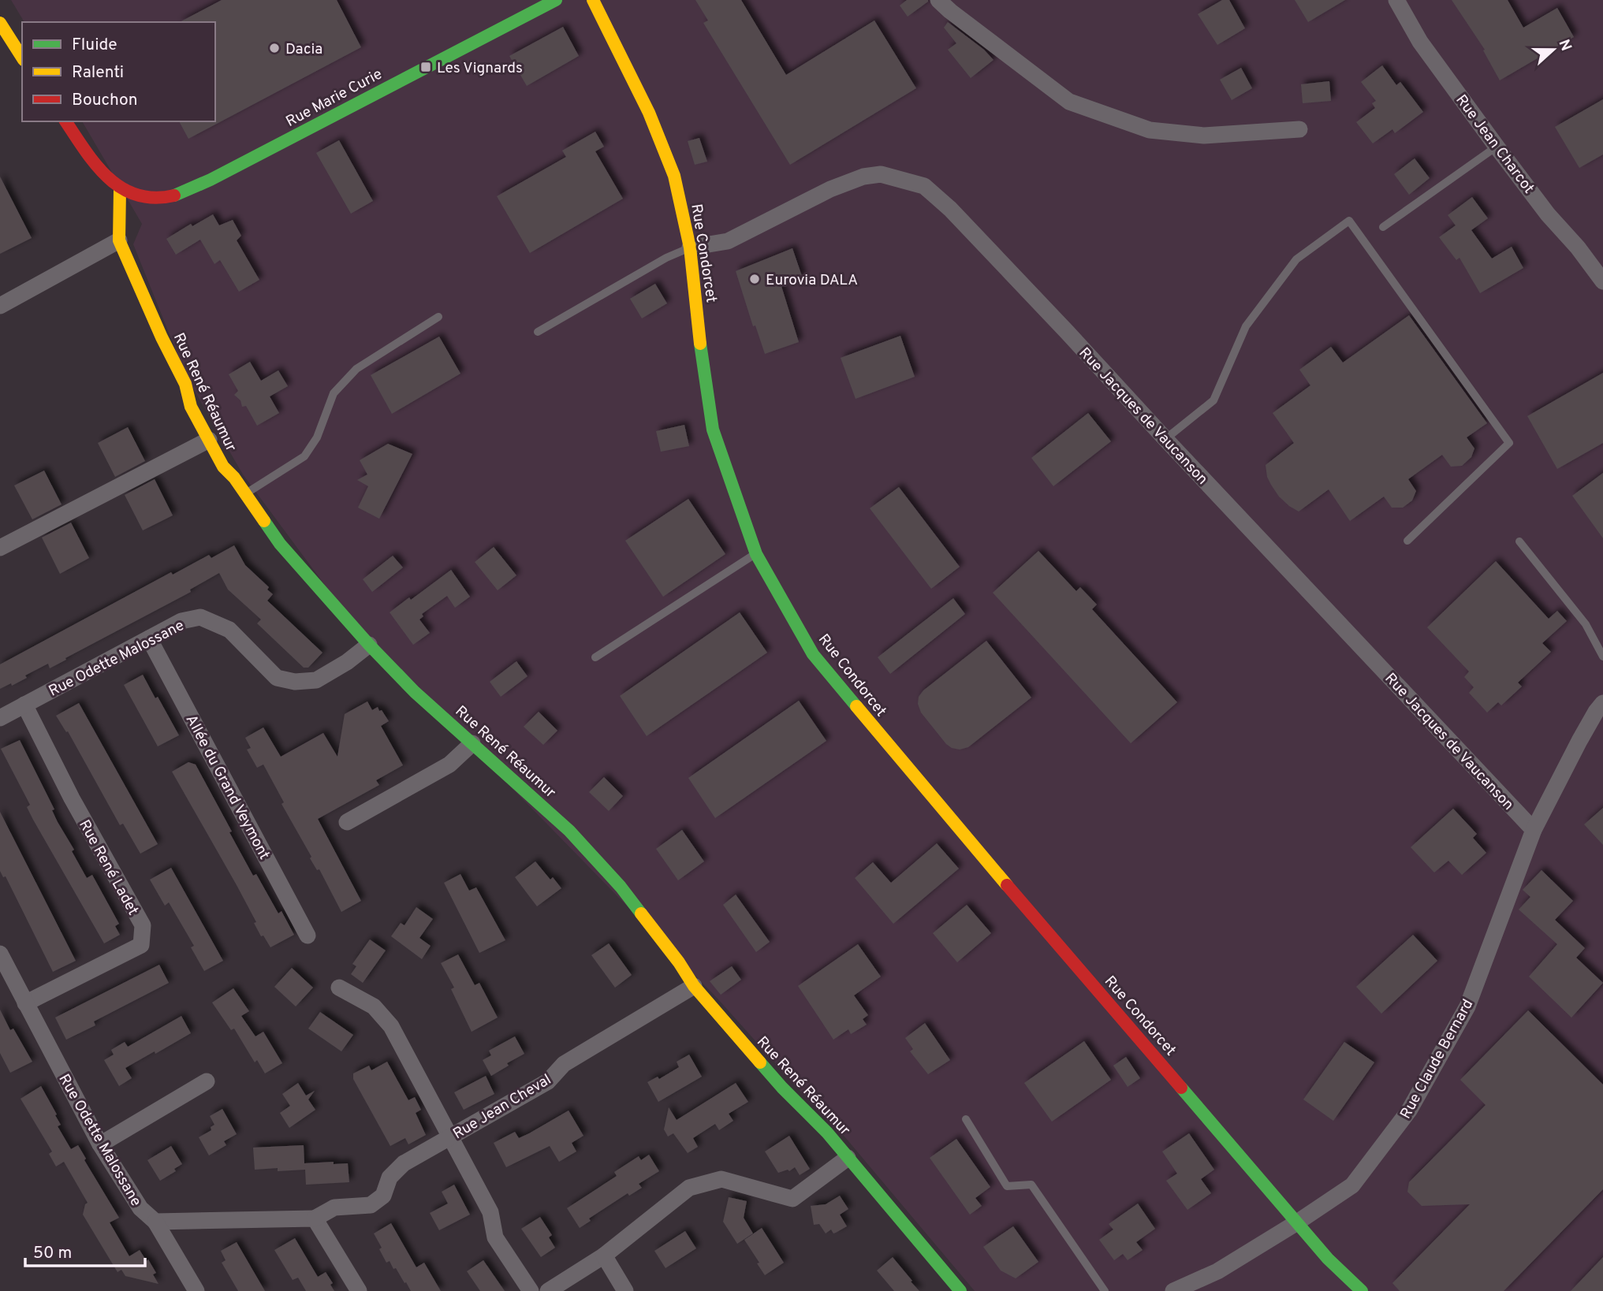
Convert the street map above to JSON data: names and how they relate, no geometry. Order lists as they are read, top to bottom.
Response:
{
  "streets": {
    "street": [
      "Rue Marie Curie",
      "Rue Jean Charcot",
      "Rue Condorcet",
      "Rue René Réaumur",
      "Rue Jacques de Vaucanson",
      "Rue Odette Malossane",
      "Allée du Grand Veymont",
      "Rue René Ladet",
      "Rue Claude Bernard",
      "Rue Jean Cheval"
    ]
  },
  "crossings": [
    ["Rue Marie Curie", "Rue René Réaumur"],
    ["Rue Condorcet", "Rue Jacques de Vaucanson"],
    ["Rue Condorcet", "Rue Claude Bernard"],
    ["Rue René Réaumur", "Rue Odette Malossane"],
    ["Rue René Réaumur", "Rue Jean Cheval"],
    ["Rue Jacques de Vaucanson", "Rue Claude Bernard"],
    ["Rue Odette Malossane", "Allée du Grand Veymont"],
    ["Rue Odette Malossane", "Rue René Ladet"]
  ],
  "places": {
    "other": ["Dacia", "Eurovia DALA"],
    "transit": ["Les Vignards"]
  },
  "legend": ["Fluide", "Ralenti", "Bouchon"],
  "scale_bar": "50 m",
  "north": "right"
}
